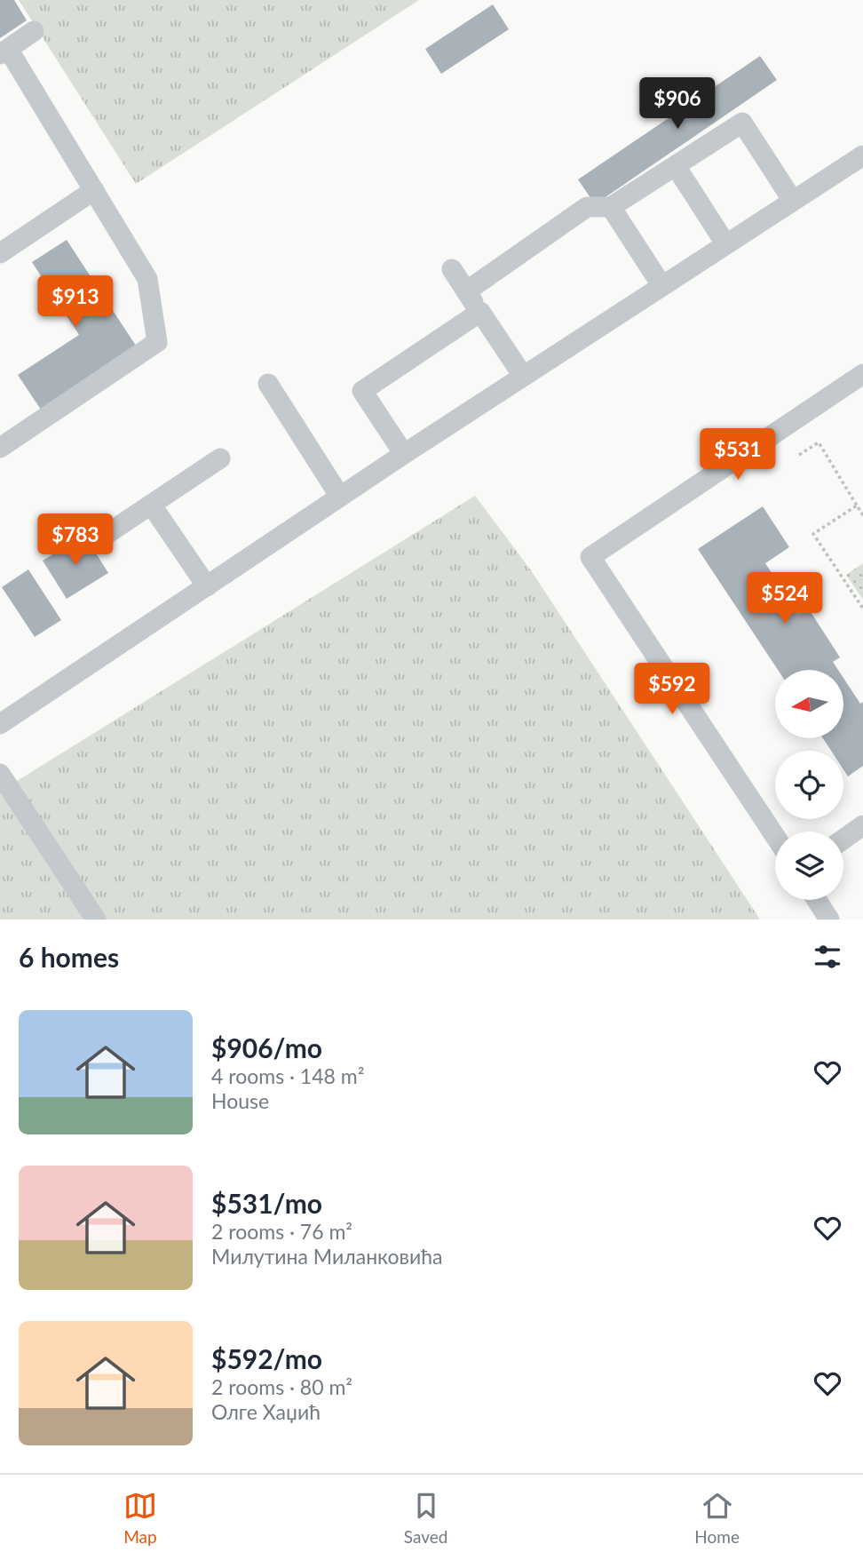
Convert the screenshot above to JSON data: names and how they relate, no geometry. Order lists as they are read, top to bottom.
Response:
{
  "north": "left",
  "page": {
    "price": [
      "$906",
      "$913",
      "$531",
      "$783",
      "$524",
      "$592"
    ],
    "heading": "6 homes",
    "list": [
      {
        "name": "$906/mo",
        "note": "4 rooms · 148 m² · House"
      },
      {
        "name": "$531/mo",
        "note": "2 rooms · 76 m² · Милутина Миланковића"
      },
      {
        "name": "$592/mo",
        "note": "2 rooms · 80 m² · Олге Хаџић"
      }
    ],
    "tabs": ["Map", "Saved", "Home"]
  }
}
